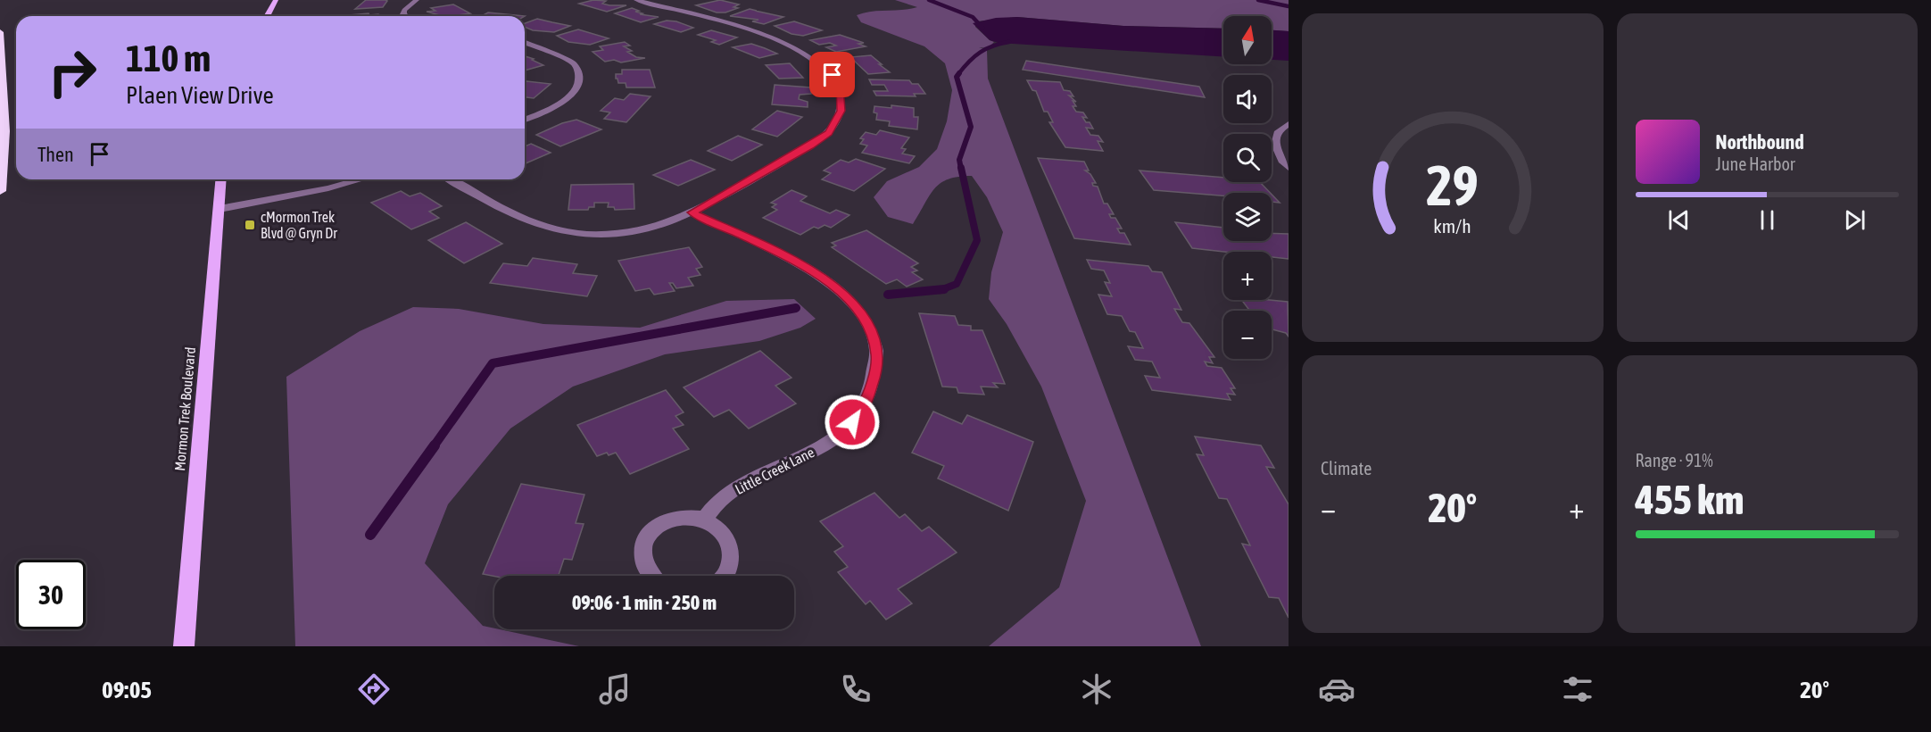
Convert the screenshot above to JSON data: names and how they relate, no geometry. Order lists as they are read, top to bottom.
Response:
{
  "streets": {
    "main road": ["Mormon Trek Boulevard"],
    "street": ["Little Creek Lane"]
  },
  "places": {
    "transit": ["cMormon Trek Blvd @ Gryn Dr"]
  },
  "north": "top",
  "page": {
    "map_buttons": ["+", "−"],
    "turn": ["110 m", "Plaen View Drive"],
    "song": ["Northbound", "June Harbor"],
    "then": "Then",
    "tile": [
      "Climate",
      ["Range · 91%", "455 km"]
    ],
    "heat": ["−", "20°", "+"],
    "limit": "30",
    "trip": "09:06 · 1 min · 250 m",
    "tabs": ["09:05", "20°"],
    "gauge": ["29", "km/h"]
  }
}
